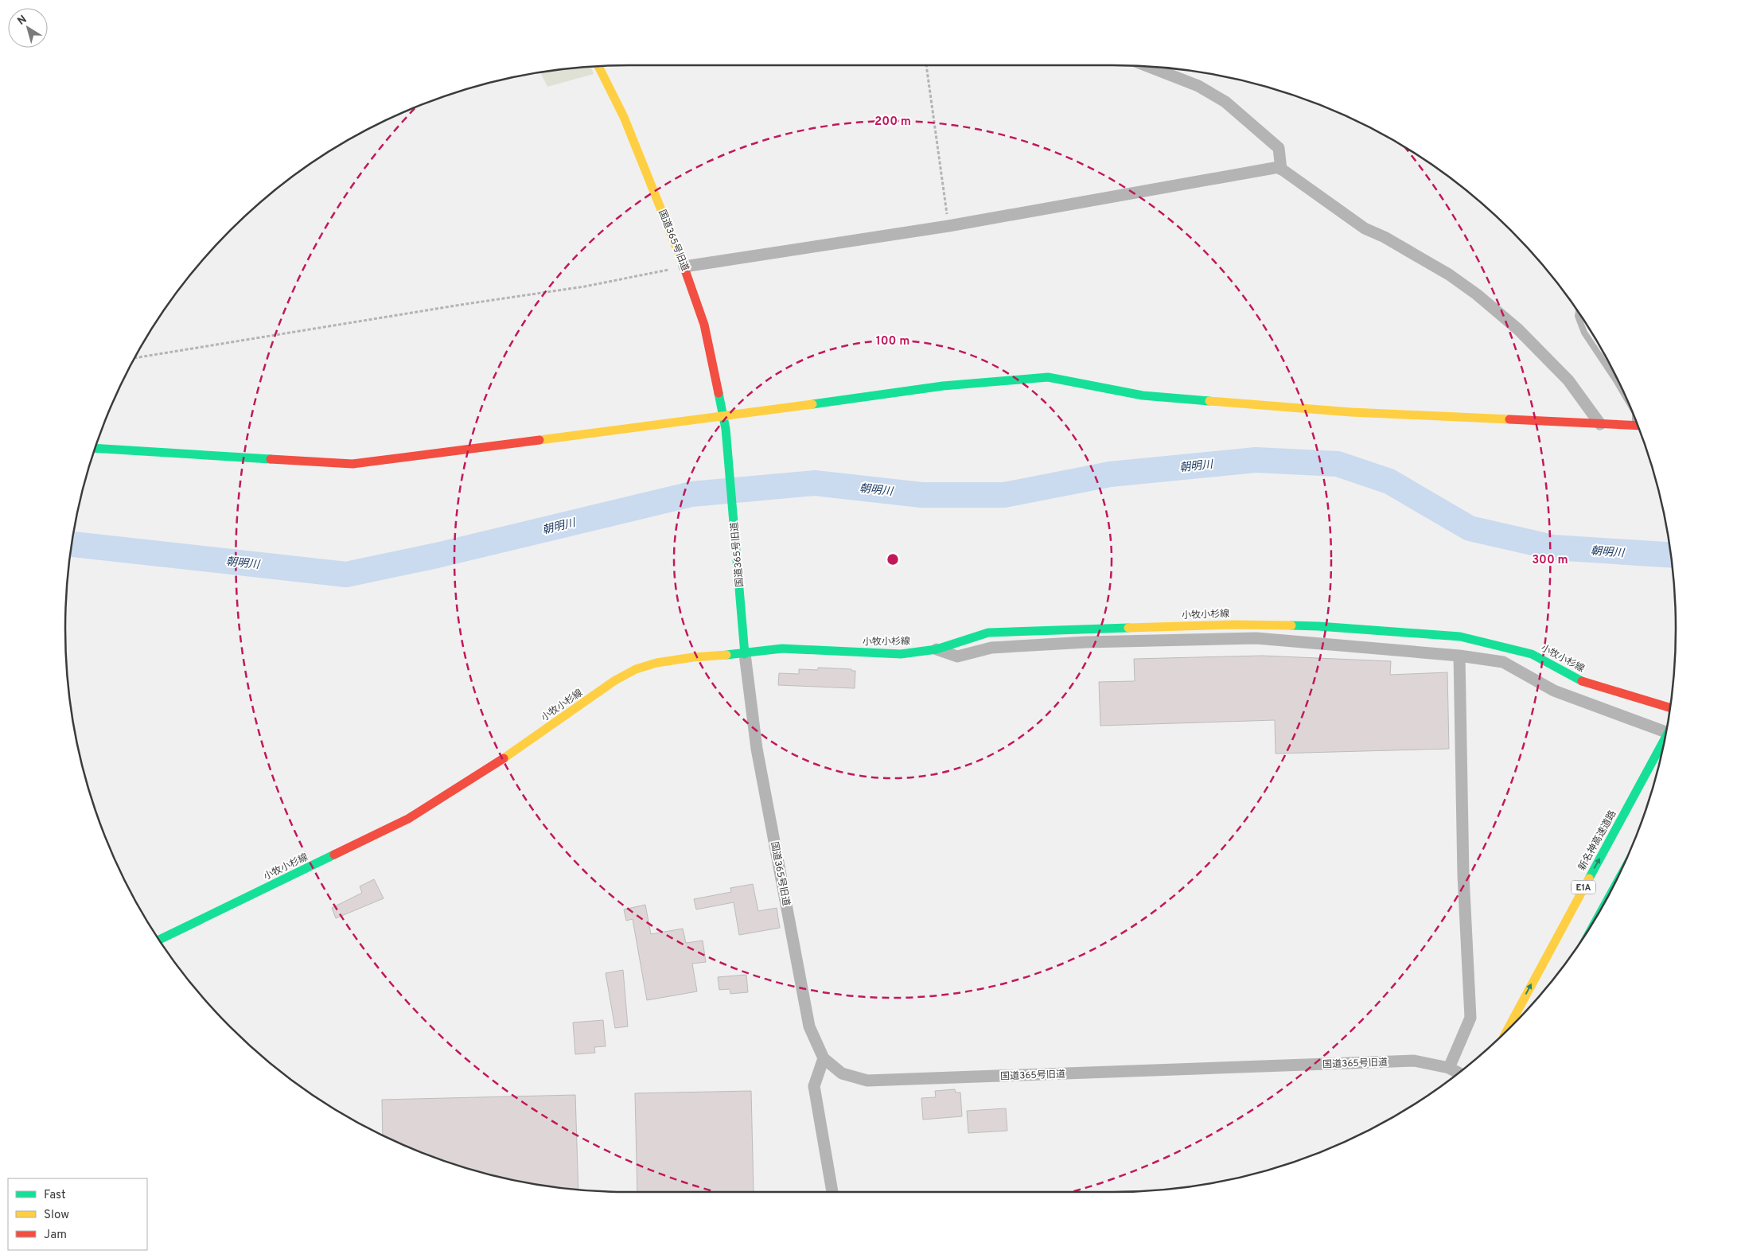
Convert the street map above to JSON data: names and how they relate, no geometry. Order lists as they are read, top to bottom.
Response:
{
  "streets": {
    "main road": [
      "国道365号旧道",
      "小牧小杉線",
      "新名神高速道路",
      "E1A"
    ]
  },
  "crossings": [
    ["国道365号旧道", "小牧小杉線"]
  ],
  "one_way": ["新名神高速道路"],
  "water": ["朝明川"],
  "legend": ["Fast", "Slow", "Jam"],
  "north": "top left",
  "rings": ["200 m", "100 m", "300 m"]
}
